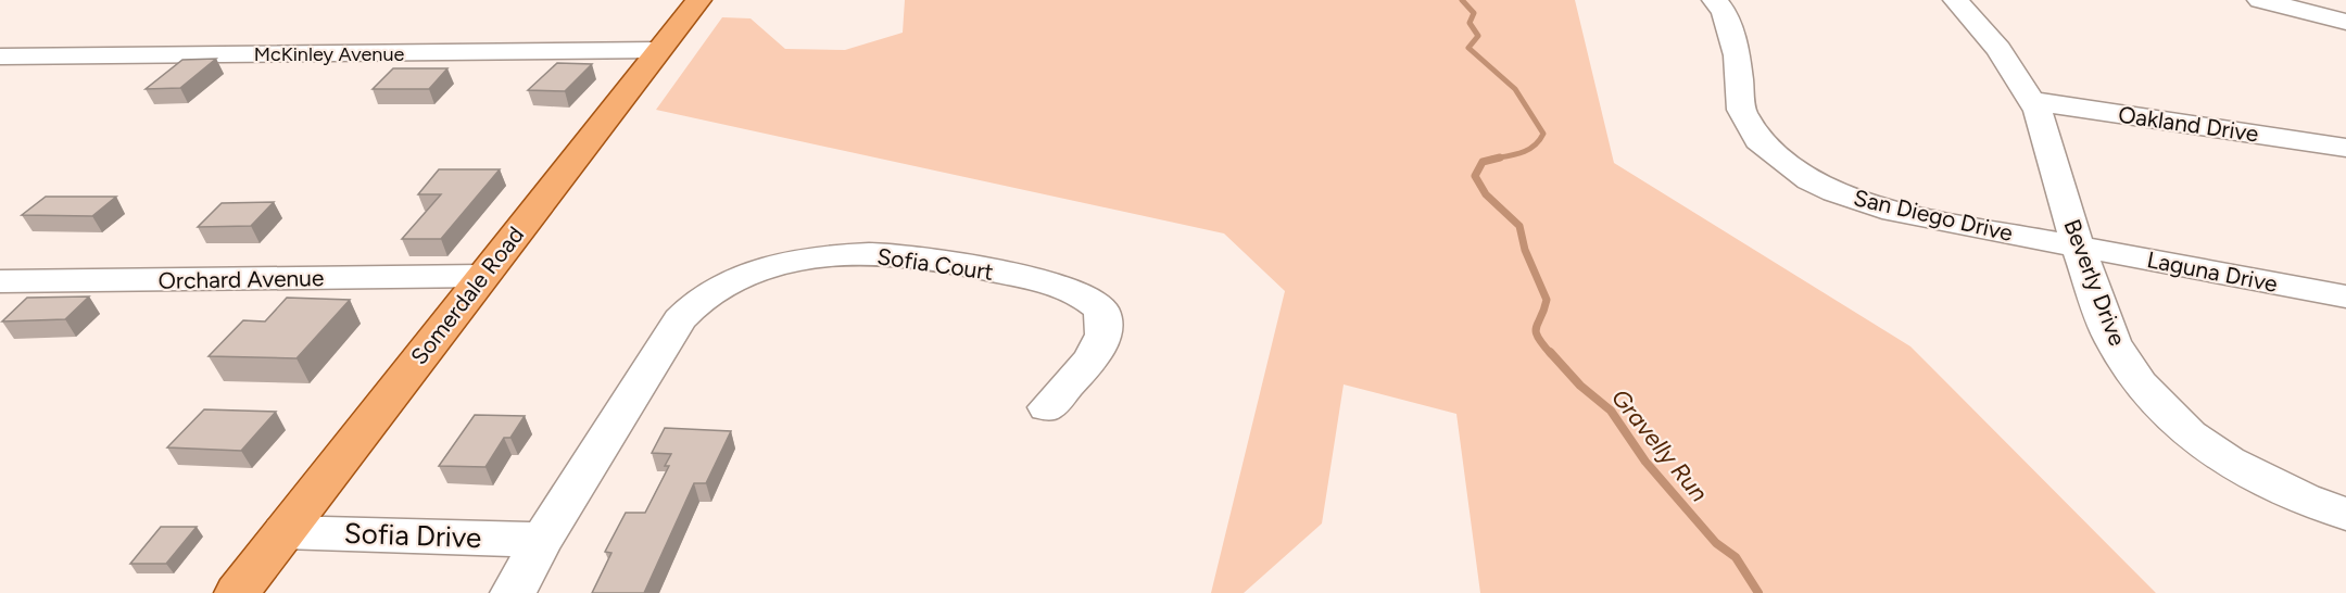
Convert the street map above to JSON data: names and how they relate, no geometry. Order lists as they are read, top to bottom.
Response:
{
  "streets": {
    "main road": ["Somerdale Road"],
    "street": [
      "McKinley Avenue",
      "Oakland Drive",
      "San Diego Drive",
      "Sofia Court",
      "Laguna Drive",
      "Orchard Avenue",
      "Beverly Drive",
      "Sofia Drive"
    ]
  },
  "crossings": [
    ["McKinley Avenue", "Somerdale Road"],
    ["Oakland Drive", "Beverly Drive"],
    ["San Diego Drive", "Laguna Drive"],
    ["San Diego Drive", "Beverly Drive"],
    ["Sofia Court", "Sofia Drive"],
    ["Laguna Drive", "Beverly Drive"],
    ["Orchard Avenue", "Somerdale Road"],
    ["Somerdale Road", "Sofia Drive"]
  ],
  "water": ["Gravelly Run"]
}
